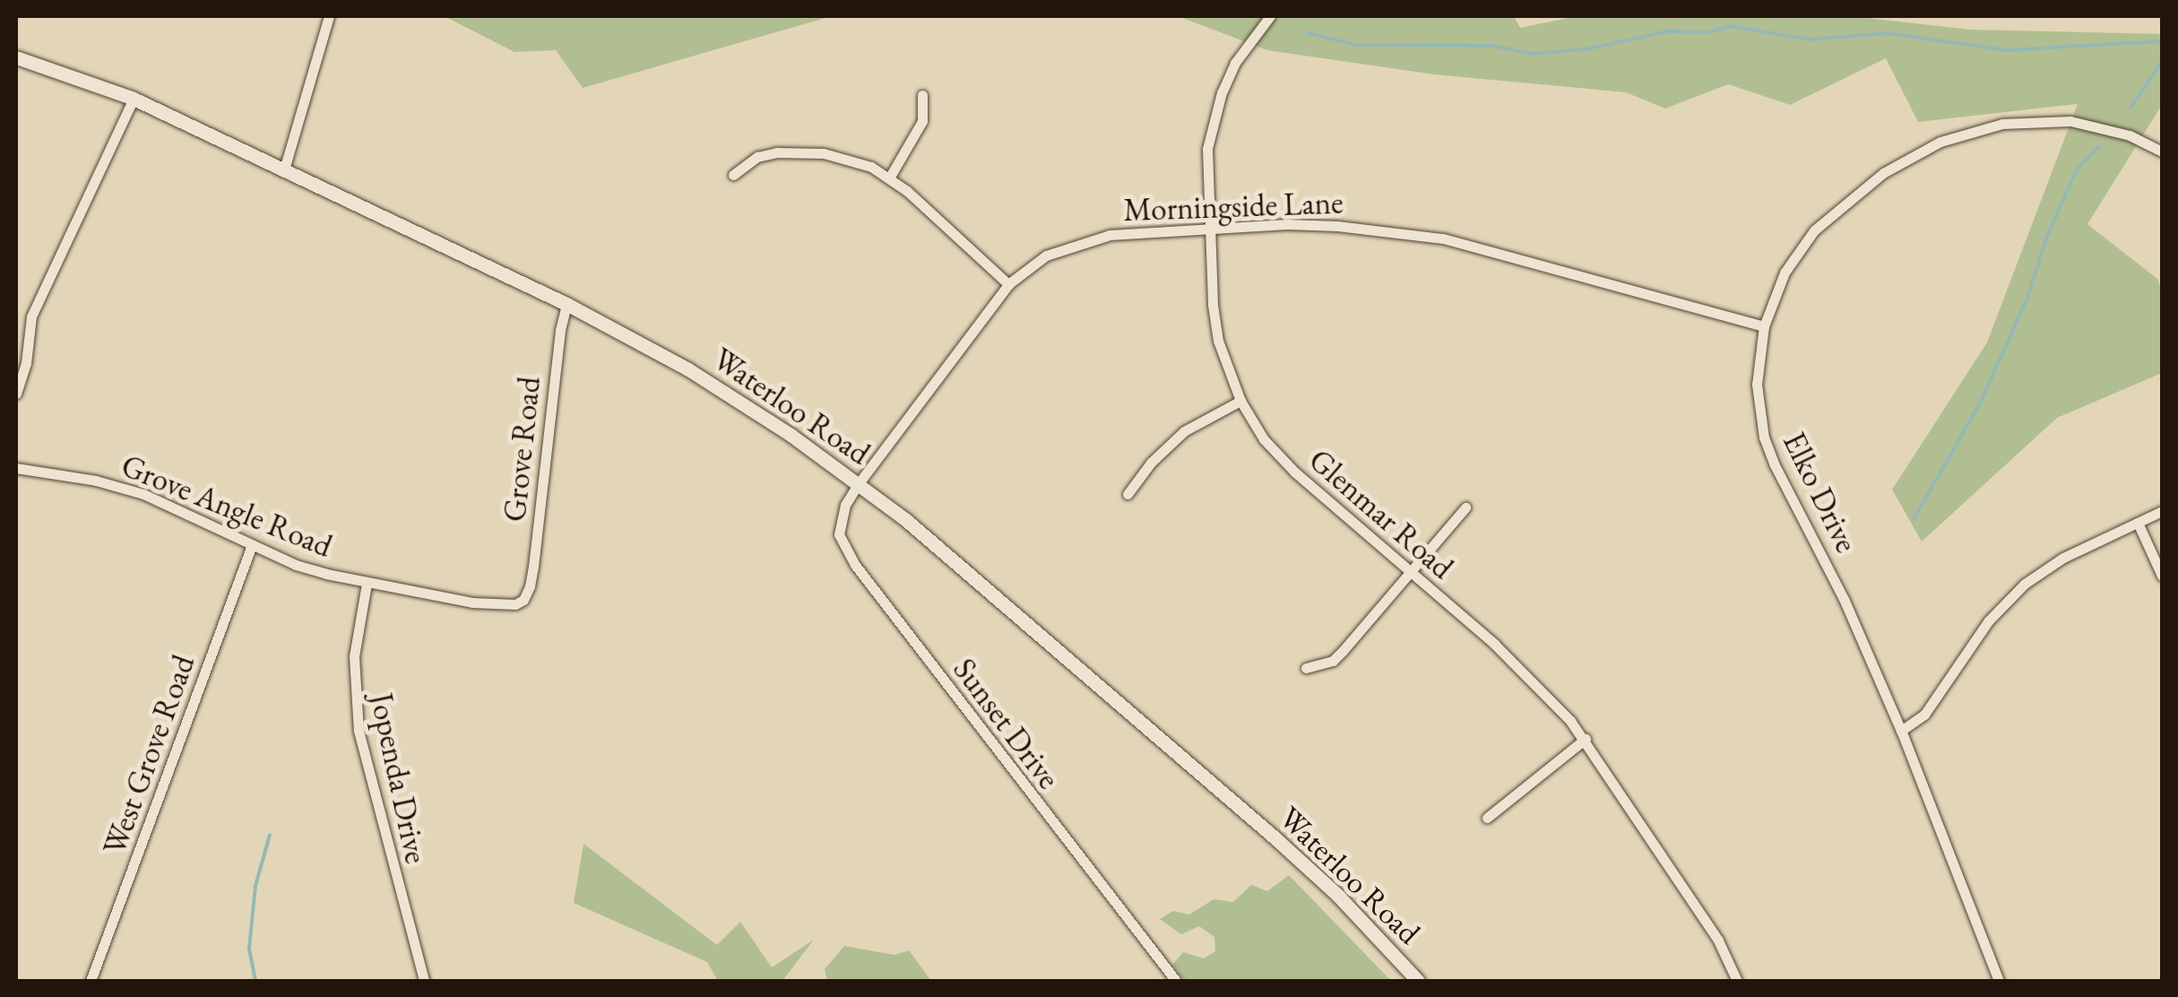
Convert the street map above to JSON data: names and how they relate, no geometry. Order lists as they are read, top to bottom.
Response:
{
  "streets": {
    "main road": ["Waterloo Road"],
    "street": [
      "Morningside Lane",
      "Grove Road",
      "Elko Drive",
      "Grove Angle Road",
      "Glenmar Road",
      "Sunset Drive",
      "West Grove Road",
      "Jopenda Drive"
    ]
  },
  "crossings": [
    ["Morningside Lane", "Waterloo Road"],
    ["Morningside Lane", "Elko Drive"],
    ["Morningside Lane", "Glenmar Road"],
    ["Morningside Lane", "Sunset Drive"],
    ["Waterloo Road", "Grove Road"],
    ["Waterloo Road", "Sunset Drive"],
    ["Grove Road", "Grove Angle Road"],
    ["Grove Angle Road", "West Grove Road"],
    ["Grove Angle Road", "Jopenda Drive"]
  ]
}
